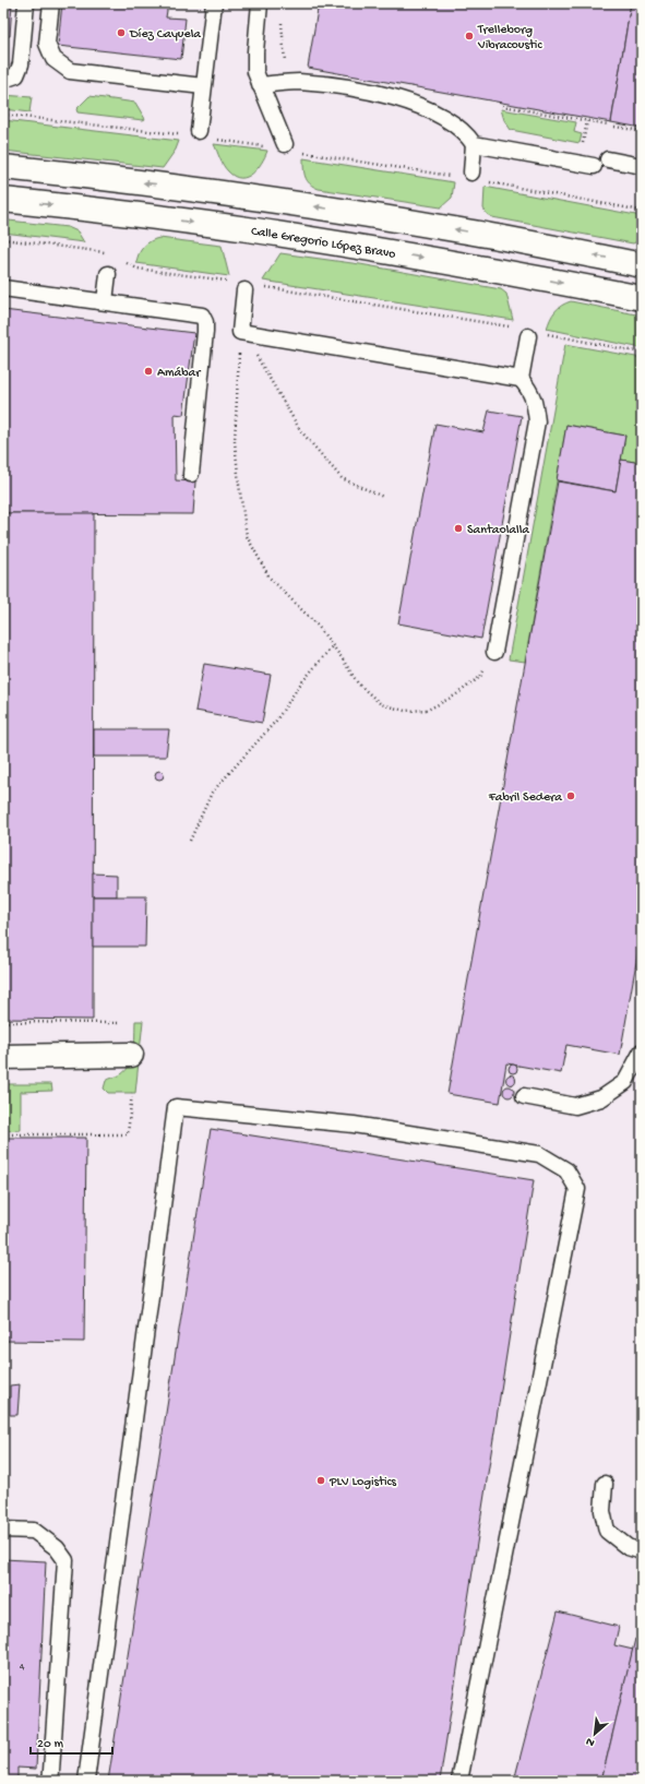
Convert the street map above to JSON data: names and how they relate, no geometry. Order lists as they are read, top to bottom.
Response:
{
  "streets": {
    "main road": ["Calle Gregorio López Bravo"]
  },
  "places": [
    "Díez Cayuela",
    "Trelleborg Vibracoustic",
    "Amábar",
    "Santaolalla",
    "Fabril Sedera",
    "PLV Logistics"
  ],
  "house_numbers": ["4"],
  "scale_bar": "20 m",
  "north": "bottom left"
}
